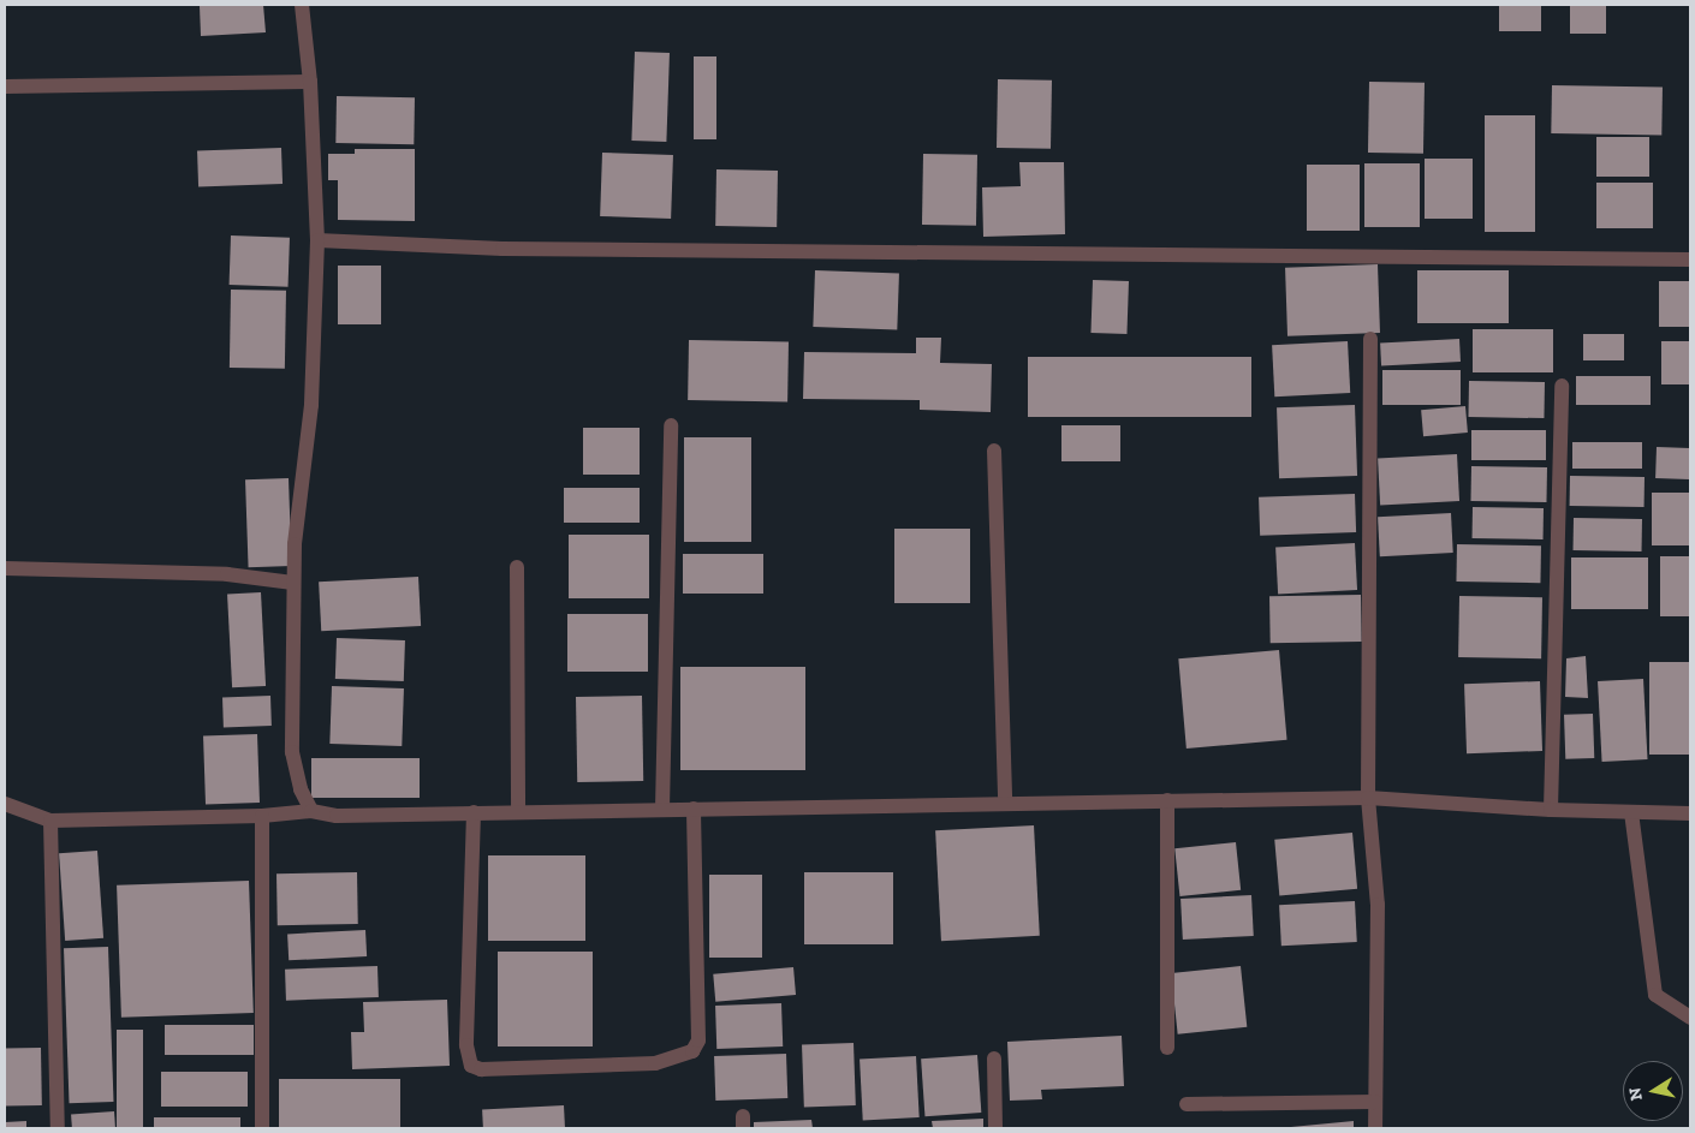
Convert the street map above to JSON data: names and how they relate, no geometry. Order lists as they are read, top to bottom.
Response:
{
  "north": "left"
}
